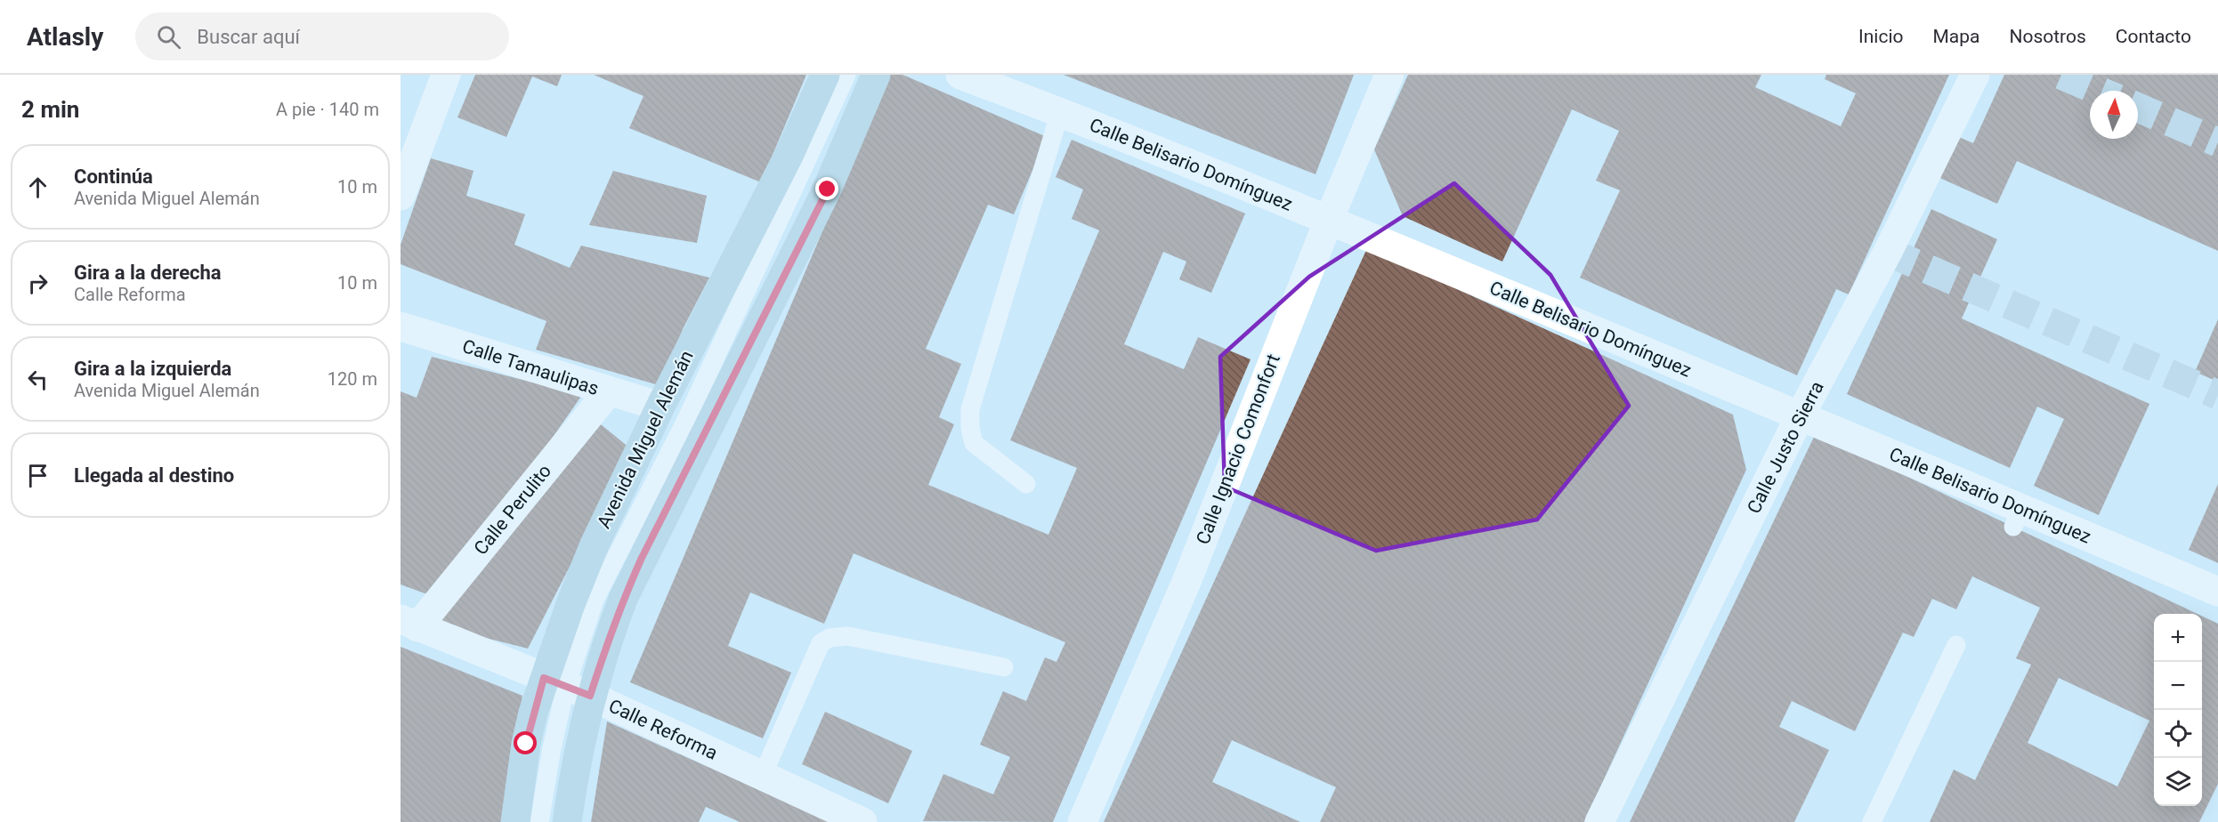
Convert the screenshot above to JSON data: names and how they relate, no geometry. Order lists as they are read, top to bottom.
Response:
{
  "streets": {
    "main road": ["Avenida Miguel Alemán"],
    "street": [
      "Calle Belisario Domínguez",
      "Calle Tamaulipas",
      "Calle Justo Sierra",
      "Calle Ignacio Comonfort",
      "Calle Perulito",
      "Calle Reforma"
    ]
  },
  "crossings": [
    ["Calle Belisario Domínguez", "Calle Justo Sierra"],
    ["Calle Belisario Domínguez", "Calle Ignacio Comonfort"],
    ["Calle Tamaulipas", "Avenida Miguel Alemán"],
    ["Calle Tamaulipas", "Calle Perulito"],
    ["Avenida Miguel Alemán", "Calle Reforma"],
    ["Calle Perulito", "Calle Reforma"]
  ],
  "north": "top",
  "page": {
    "header": "Atlasly",
    "search": "Buscar aquí",
    "nav": [
      "Inicio",
      "Mapa",
      "Nosotros",
      "Contacto"
    ],
    "heading": ["2 min", "A pie · 140 m"],
    "list": [
      ["Continúa", "Avenida Miguel Alemán", "10 m"],
      ["Gira a la derecha", "Calle Reforma", "10 m"],
      ["Gira a la izquierda", "Avenida Miguel Alemán", "120 m"],
      "Llegada al destino"
    ],
    "map_buttons": ["+", "−"]
  }
}
